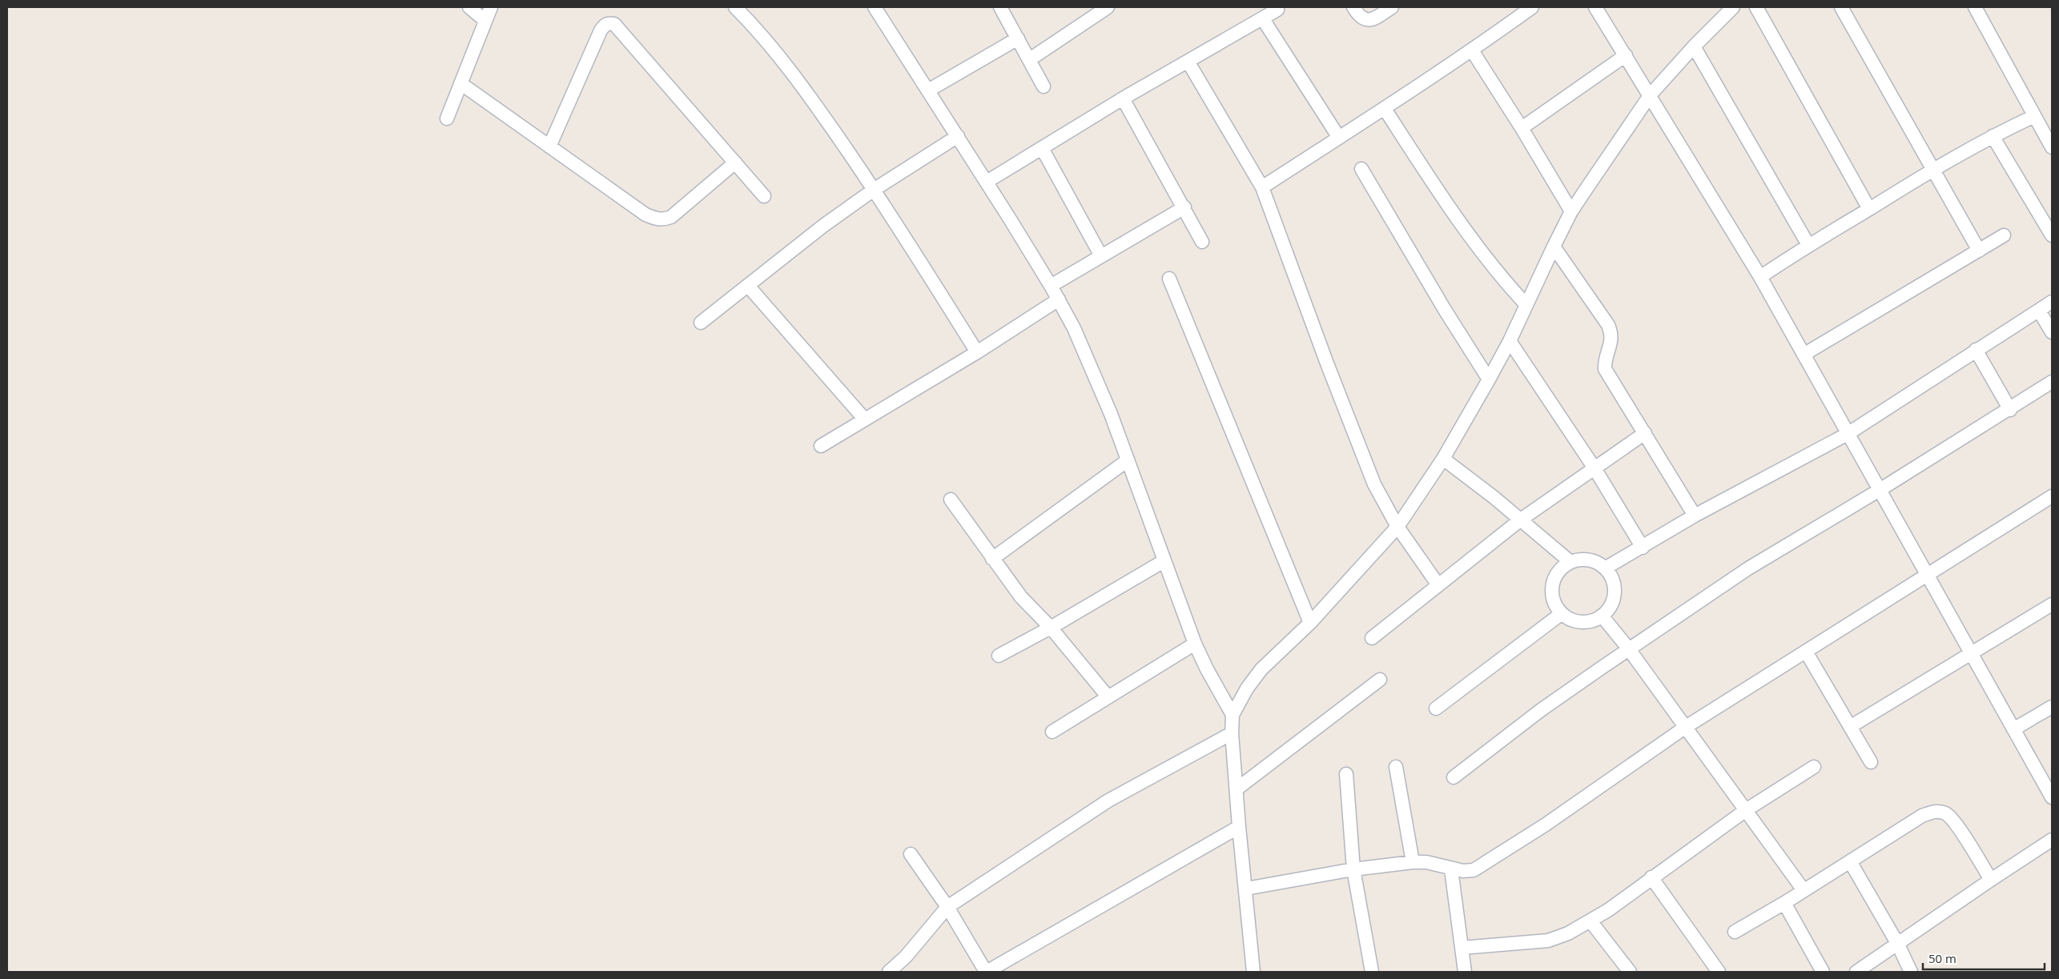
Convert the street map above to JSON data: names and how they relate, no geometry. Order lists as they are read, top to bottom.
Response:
{
  "scale_bar": "50 m"
}
